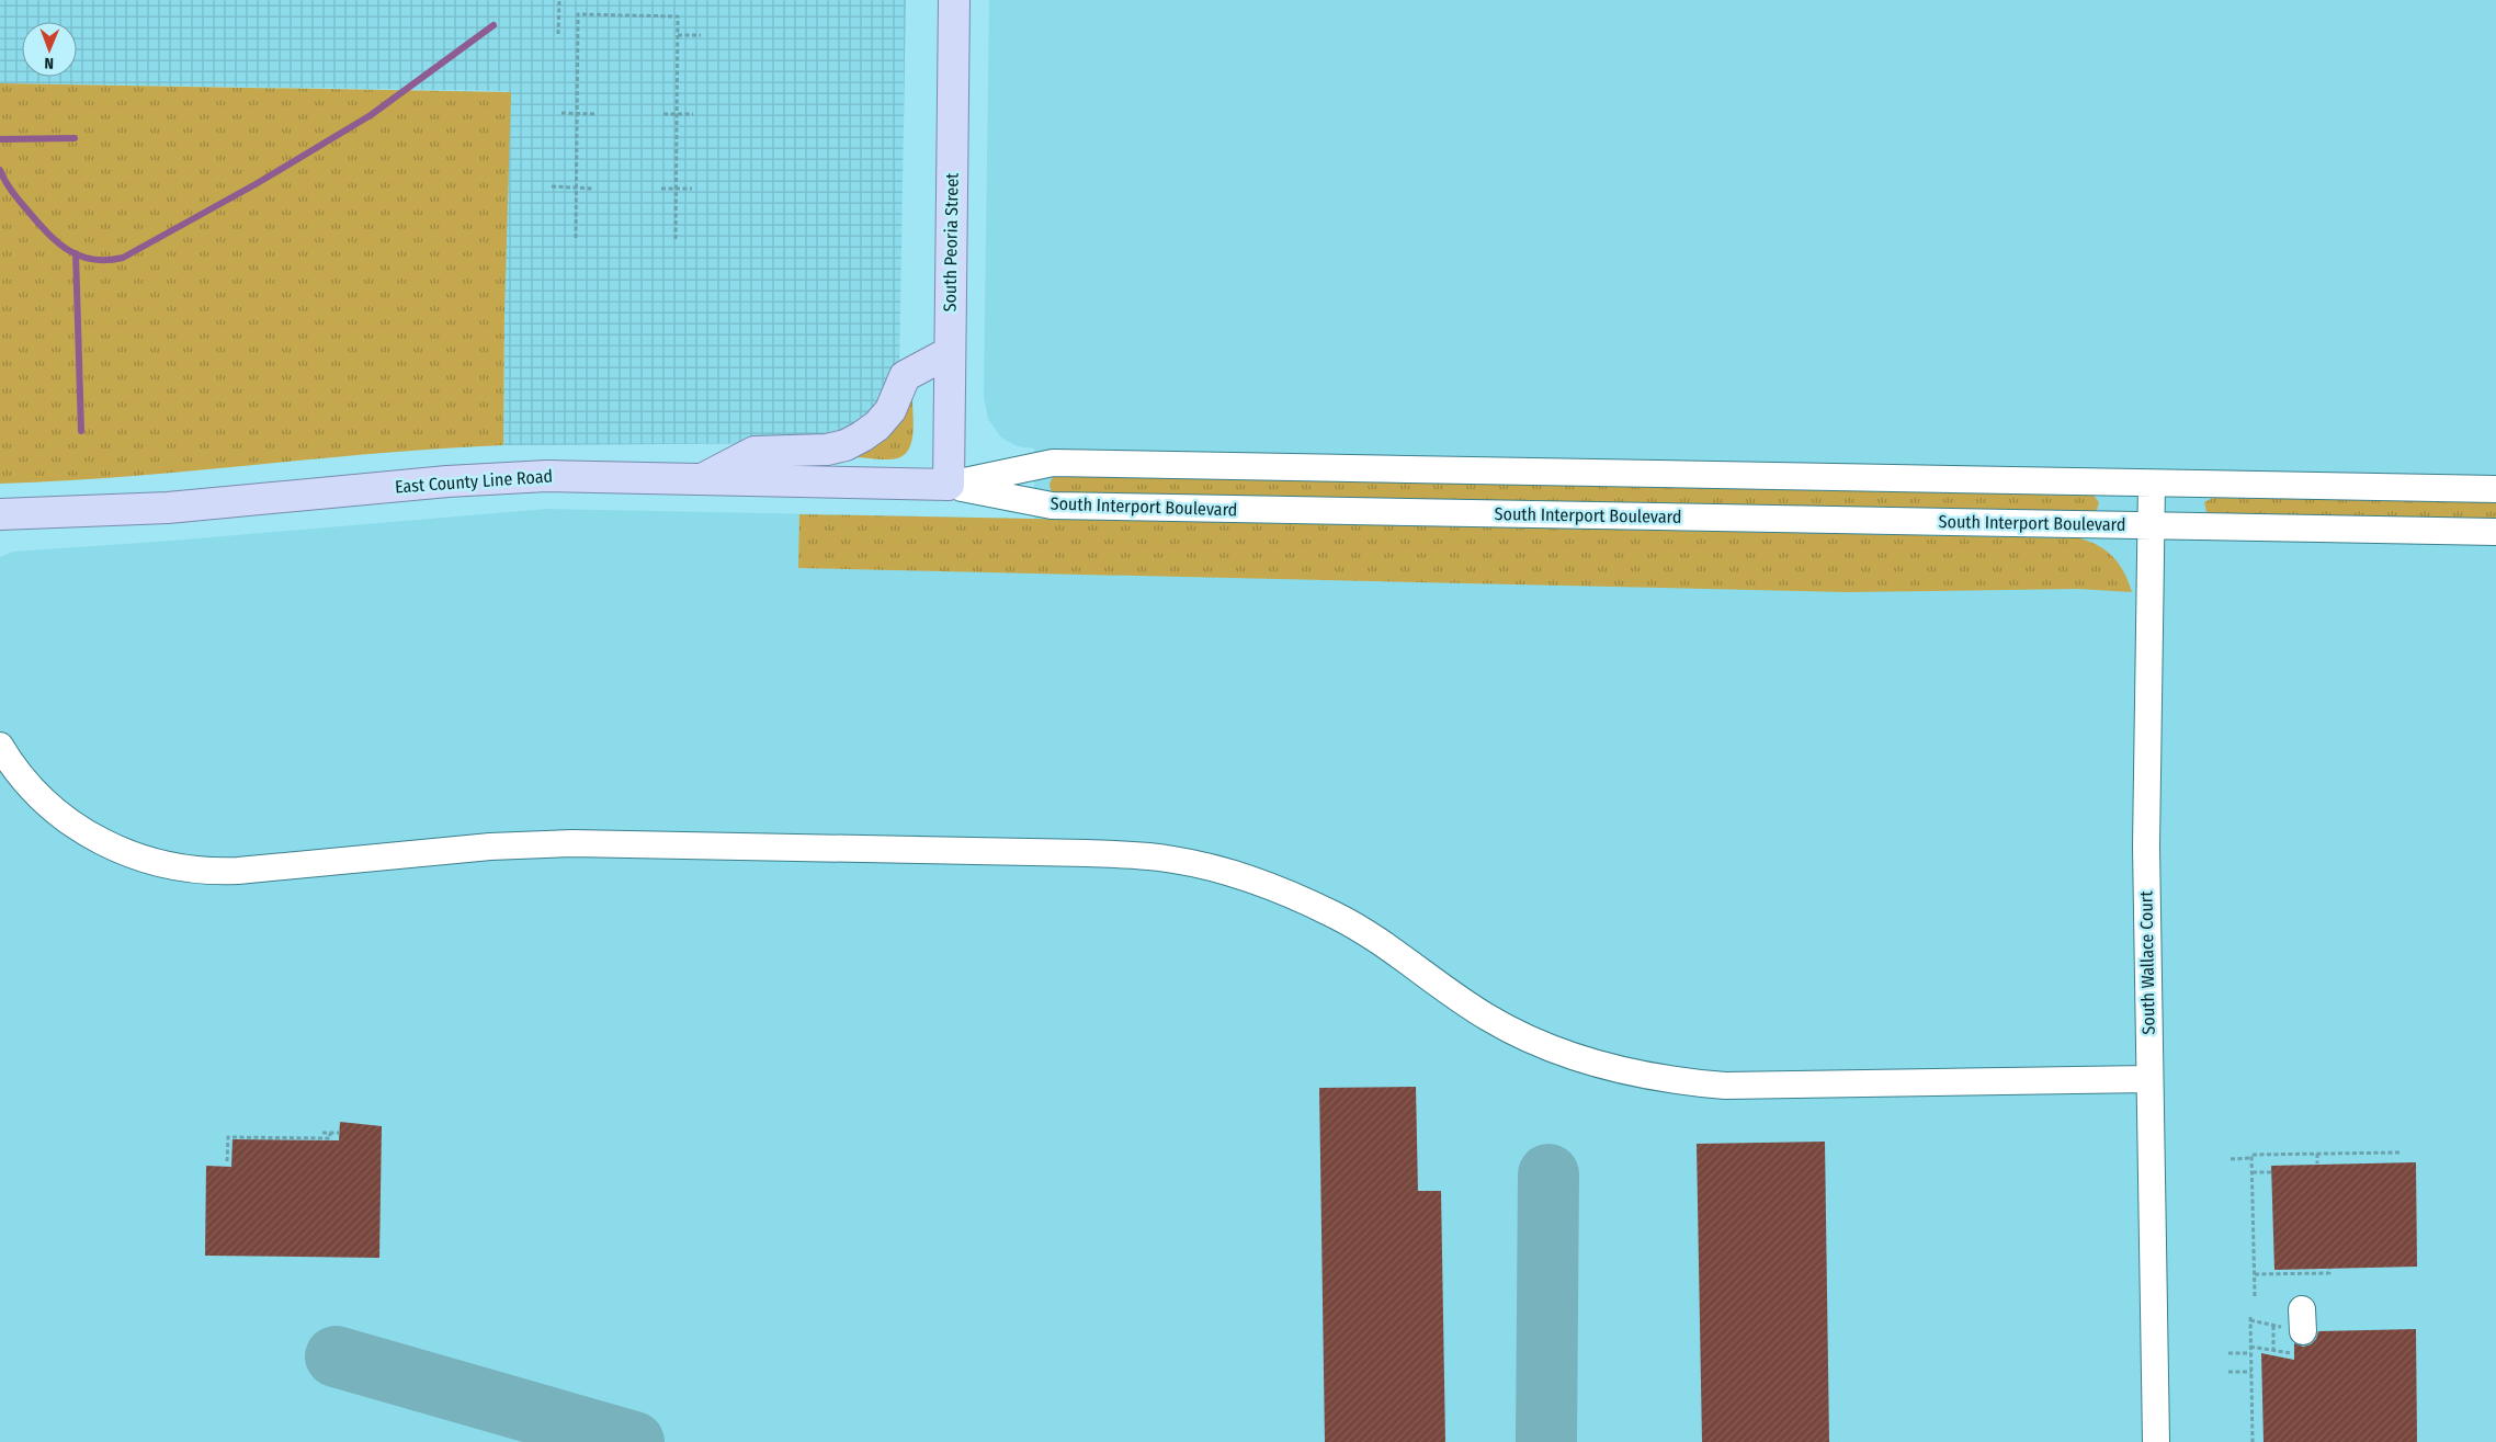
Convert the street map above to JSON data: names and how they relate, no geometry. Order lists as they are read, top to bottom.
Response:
{
  "streets": {
    "main road": ["South Peoria Street", "East County Line Road"],
    "street": ["South Interport Boulevard", "South Wallace Court"]
  },
  "crossings": [
    ["South Peoria Street", "East County Line Road"],
    ["South Peoria Street", "South Interport Boulevard"],
    ["East County Line Road", "South Interport Boulevard"],
    ["South Interport Boulevard", "South Wallace Court"]
  ],
  "north": "bottom"
}
